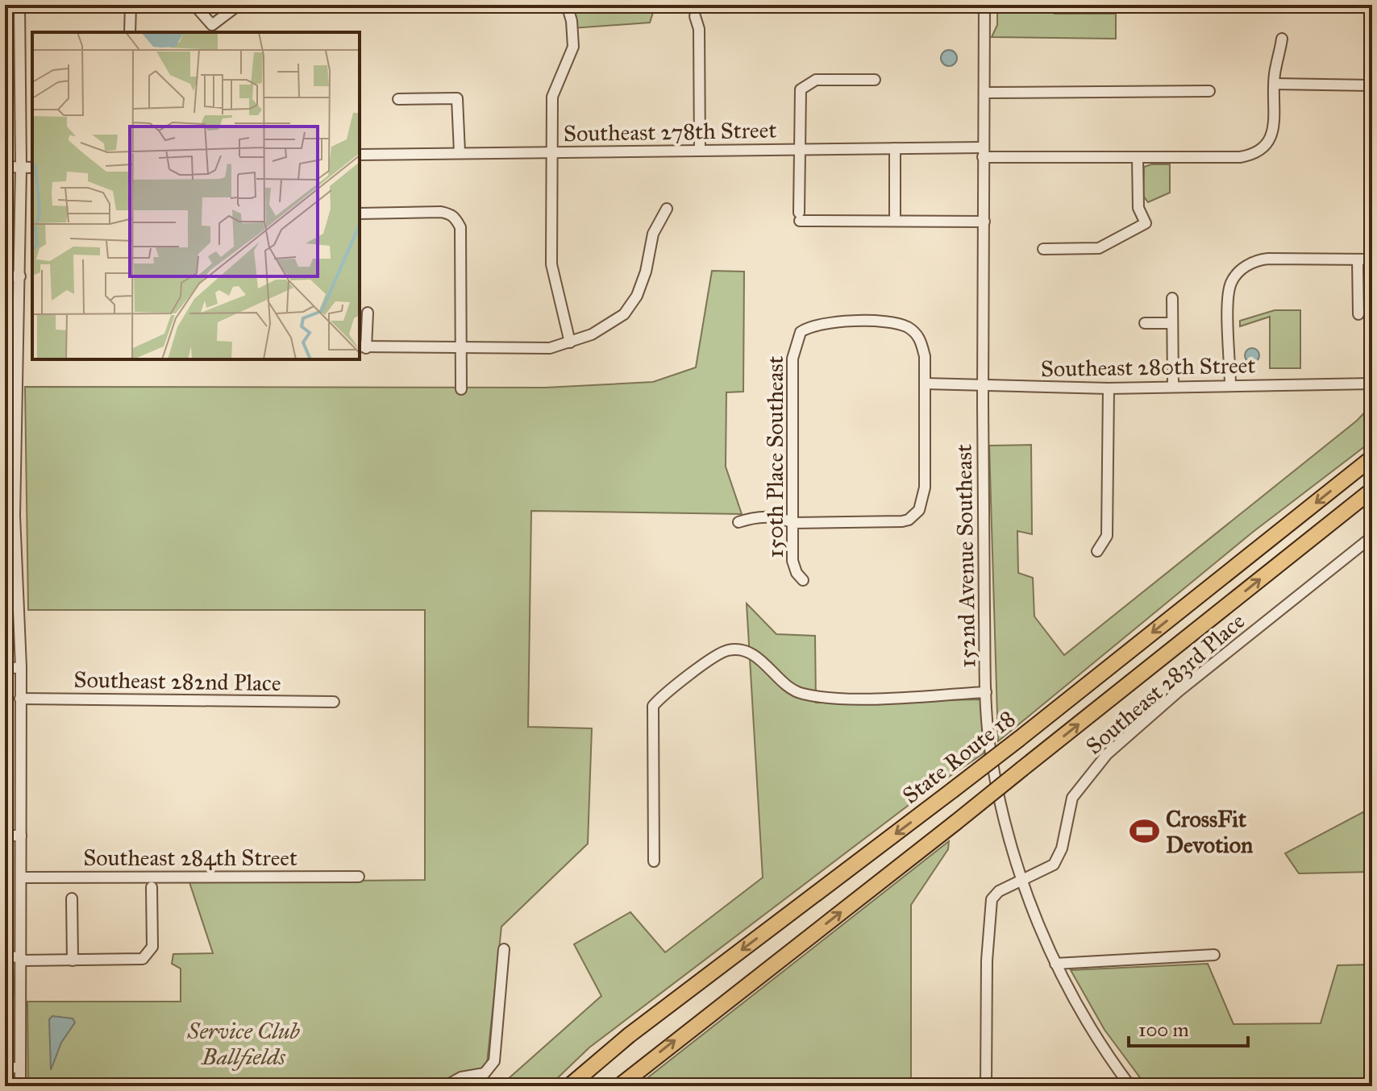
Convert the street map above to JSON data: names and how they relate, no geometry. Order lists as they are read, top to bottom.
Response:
{
  "streets": {
    "highway": ["State Route 18"],
    "street": [
      "Southeast 278th Street",
      "Southeast 280th Street",
      "150th Place Southeast",
      "152nd Avenue Southeast",
      "Southeast 282nd Place",
      "Southeast 283rd Place",
      "Southeast 284th Street"
    ]
  },
  "crossings": [
    ["Southeast 278th Street", "152nd Avenue Southeast"],
    ["Southeast 280th Street", "150th Place Southeast"],
    ["Southeast 280th Street", "152nd Avenue Southeast"],
    ["152nd Avenue Southeast", "Southeast 283rd Place"]
  ],
  "parks": ["Service Club Ballfields"],
  "places": {
    "sports": ["CrossFit Devotion"]
  },
  "scale_bar": "100 m"
}
